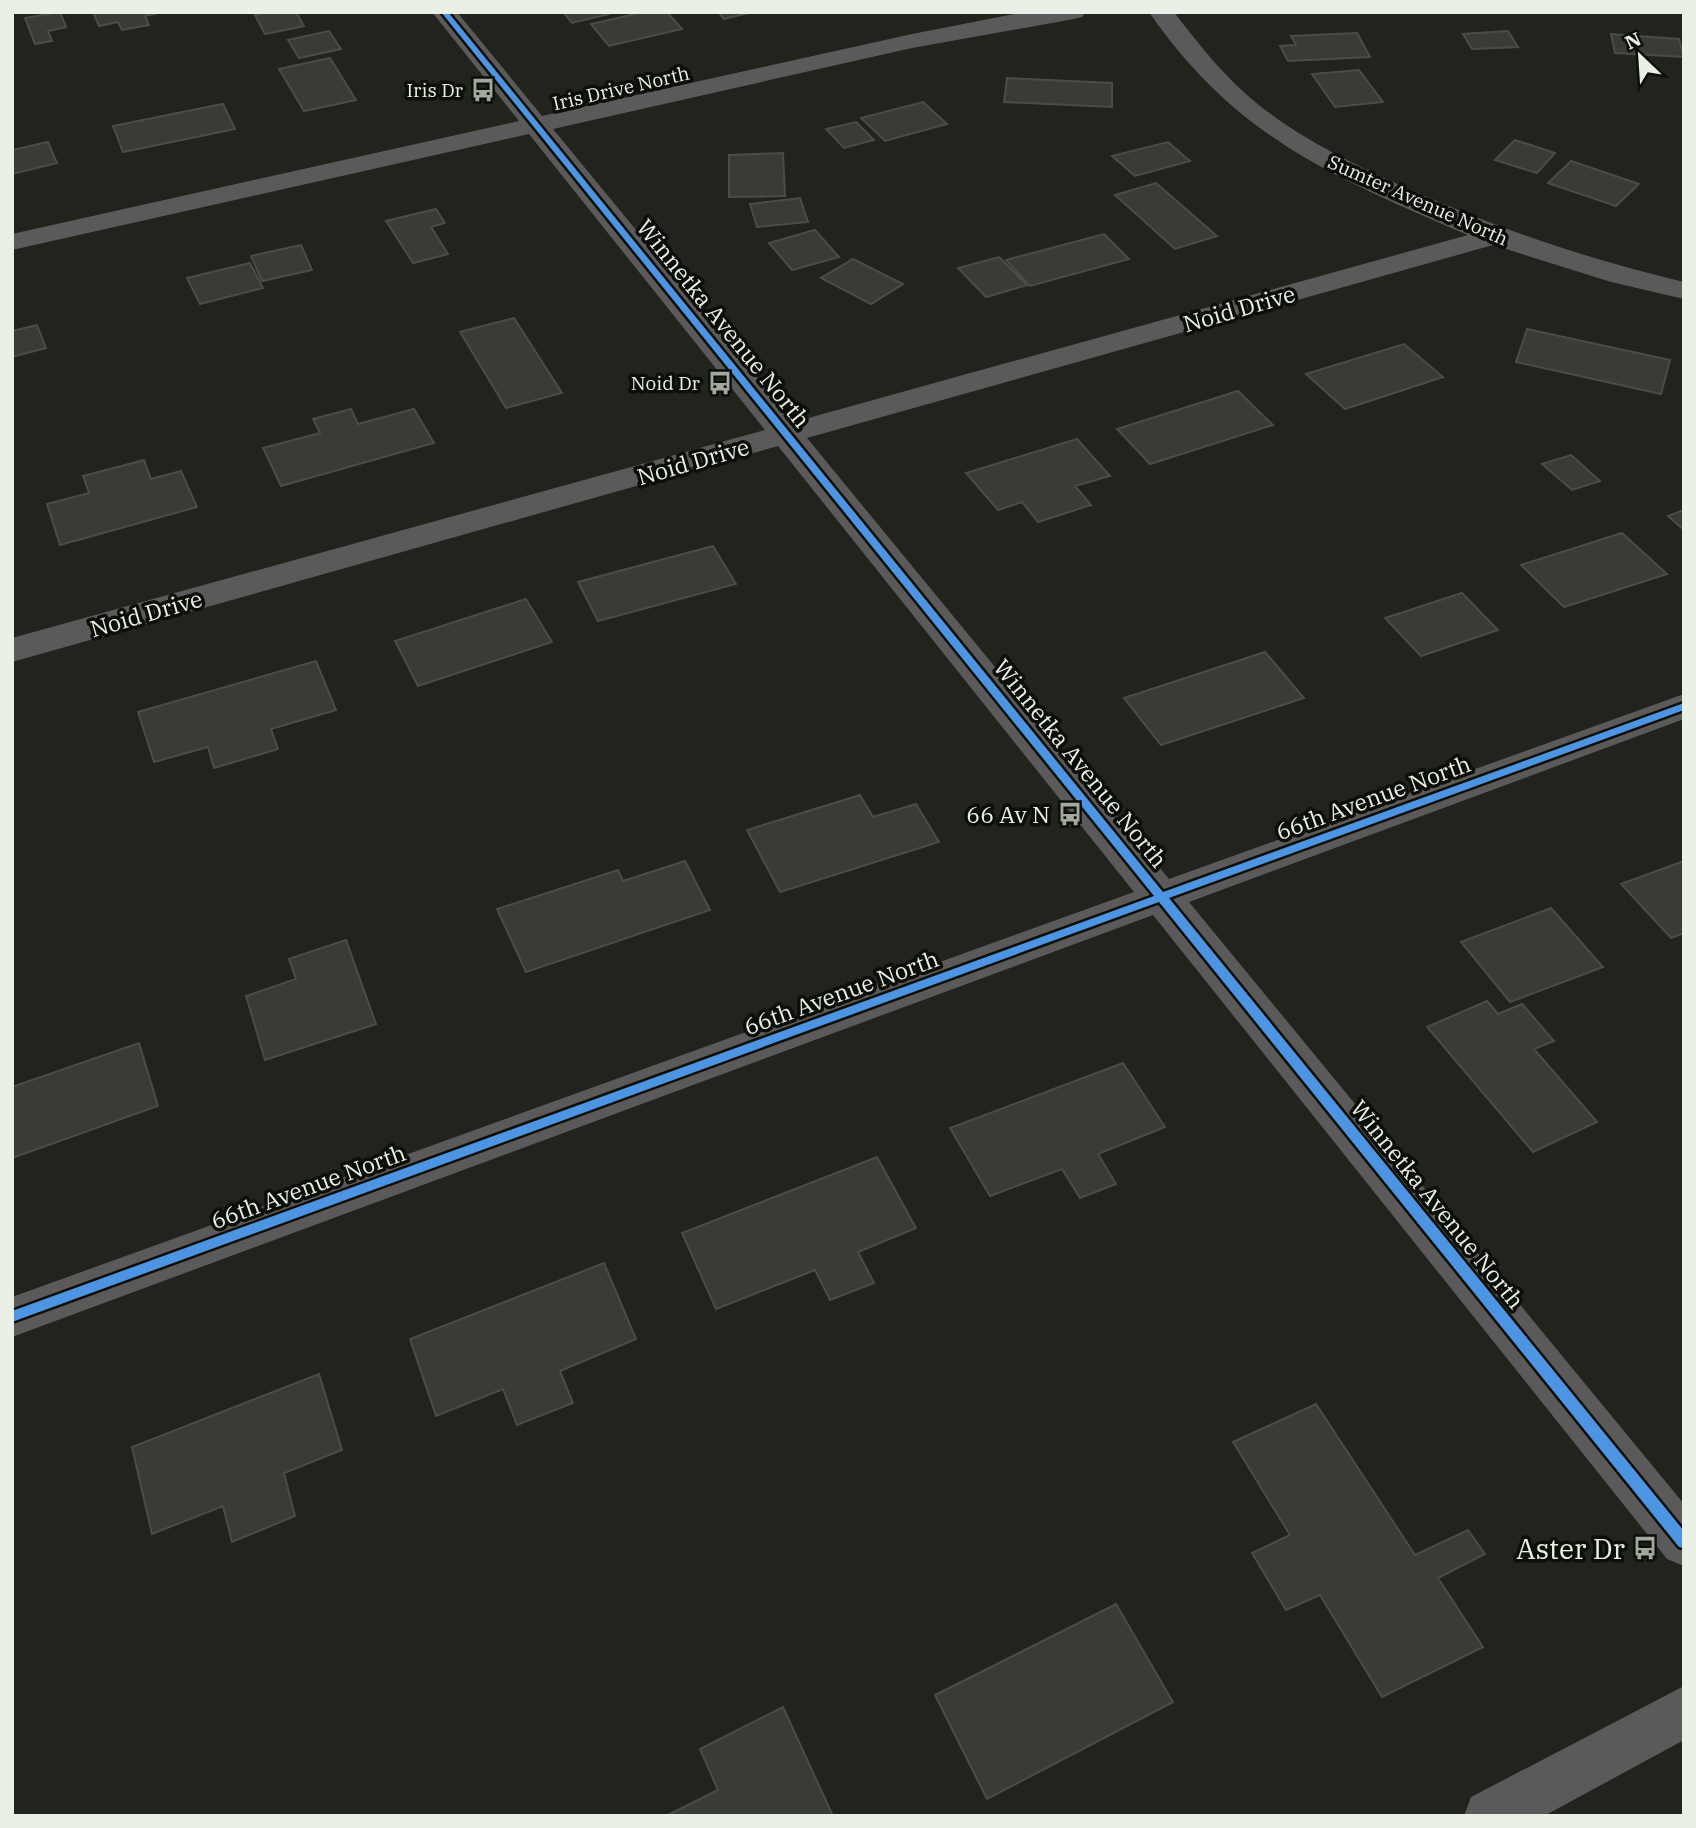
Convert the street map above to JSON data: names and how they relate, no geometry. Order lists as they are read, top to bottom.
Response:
{
  "streets": {
    "street": [
      "Iris Drive North",
      "Sumter Avenue North",
      "Noid Drive",
      "Winnetka Avenue North",
      "66th Avenue North"
    ]
  },
  "crossings": [
    ["Iris Drive North", "Winnetka Avenue North"],
    ["Sumter Avenue North", "Noid Drive"],
    ["Noid Drive", "Winnetka Avenue North"],
    ["Winnetka Avenue North", "66th Avenue North"]
  ],
  "places": {
    "bus stop": [
      "Iris Dr",
      "Noid Dr",
      "66 Av N",
      "Aster Dr"
    ]
  },
  "north": "top left"
}
